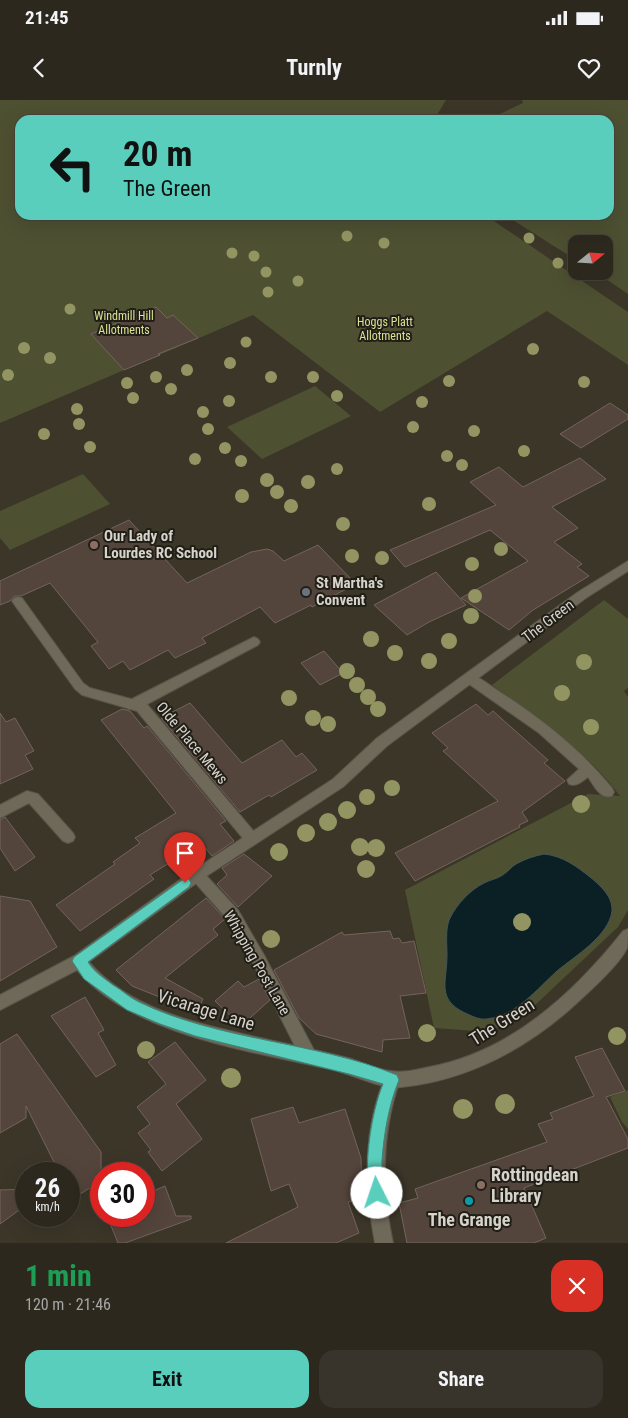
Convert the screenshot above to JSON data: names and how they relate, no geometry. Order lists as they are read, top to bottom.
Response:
{
  "streets": {
    "main road": [
      "The Green",
      "Olde Place Mews",
      "Whipping Post Lane",
      "Vicarage Lane"
    ]
  },
  "crossings": [
    ["The Green", "Olde Place Mews"],
    ["The Green", "Whipping Post Lane"],
    ["The Green", "Vicarage Lane"],
    ["Whipping Post Lane", "Vicarage Lane"]
  ],
  "parks": ["Windmill Hill Allotments", "Hoggs Platt Allotments"],
  "places": [
    "Our Lady of Lourdes RC School",
    "St Martha's Convent",
    "Rottingdean Library",
    "The Grange"
  ],
  "north": "right",
  "page": {
    "status": "21:45",
    "header": "Turnly",
    "turn": ["20 m", "The Green"],
    "speed": "26 km/h",
    "limit": "30",
    "heading": ["1 min", "120 m · 21:46"],
    "buttons": ["Exit", "Share"]
  }
}
